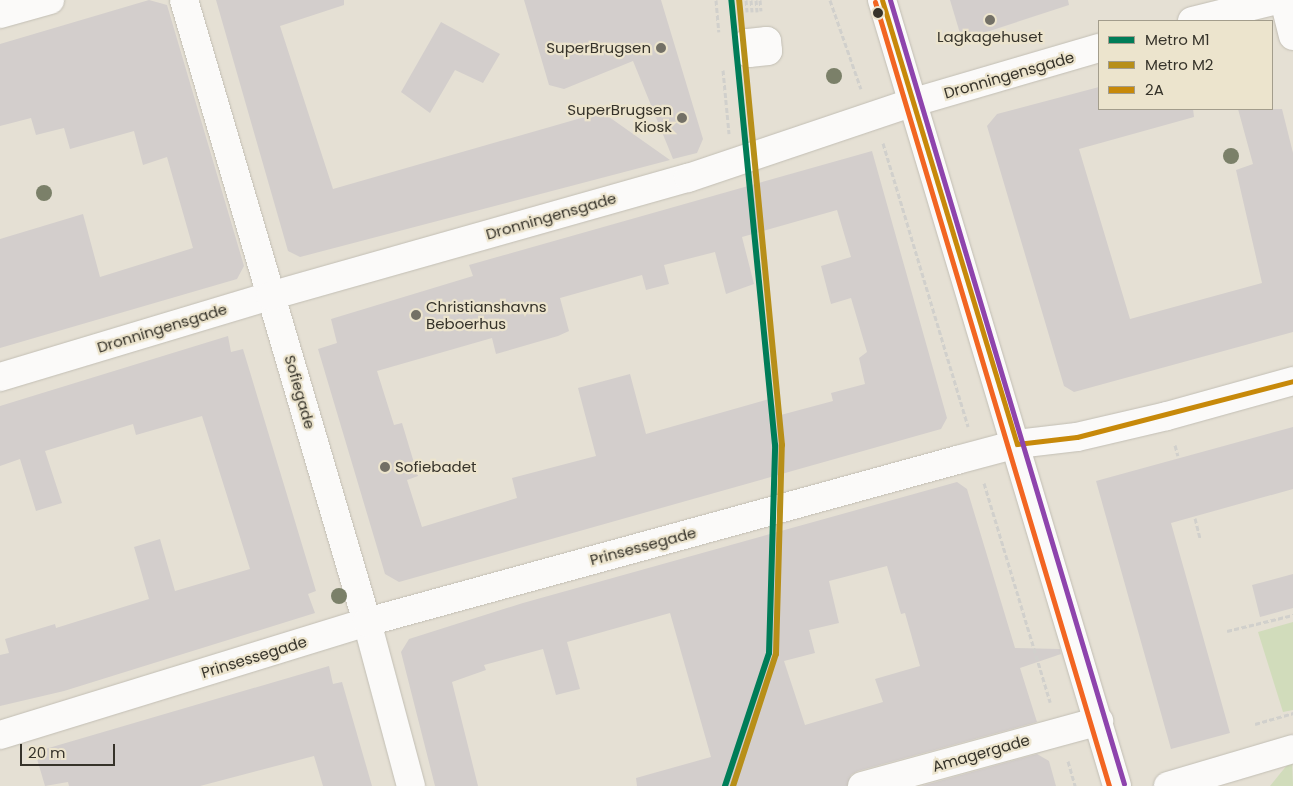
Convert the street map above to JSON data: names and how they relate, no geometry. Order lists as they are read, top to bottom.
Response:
{
  "streets": {
    "street": [
      "Dronningensgade",
      "Sofiegade",
      "Prinsessegade",
      "Amagergade"
    ]
  },
  "crossings": [
    ["Dronningensgade", "Sofiegade"],
    ["Sofiegade", "Prinsessegade"]
  ],
  "places": [
    "Lagkagehuset",
    "SuperBrugsen",
    "SuperBrugsen Kiosk",
    "Christianshavns Beboerhus",
    "Sofiebadet"
  ],
  "lines": ["metro line M1", "metro line M2", "transit line 2A"],
  "legend": ["Metro M1", "Metro M2", "2A"],
  "scale_bar": "20 m"
}
